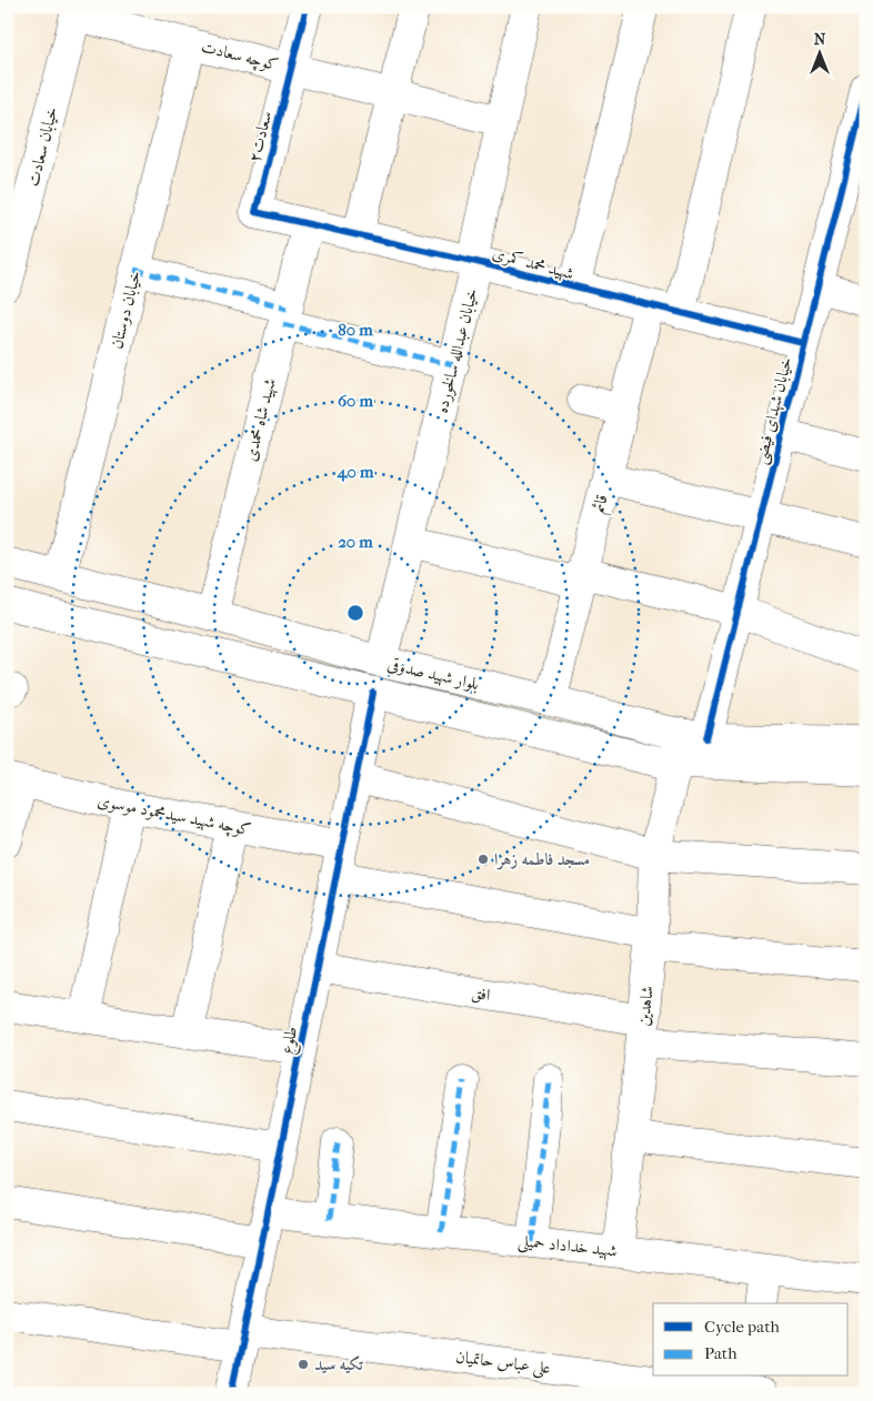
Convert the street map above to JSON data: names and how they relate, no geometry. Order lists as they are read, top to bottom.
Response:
{
  "streets": {
    "street": [
      "کوچه سعادت",
      "سعادت۲",
      "خیابان سعادت",
      "شهید محمد کمری",
      "خیابان دوستان",
      "خیابان عبدالله سالخورده",
      "خیابان شهدای فیضی",
      "شهید شاه محمدی",
      "قائم",
      "بلوار شهید صدوقی",
      "کوچه شهید سیدمحمود موسوی",
      "افق",
      "شاهدین",
      "طلوع",
      "شهید خداداد حمیلی",
      "علی عباس حاتمیان"
    ]
  },
  "crossings": [
    ["کوچه سعادت", "سعادت۲"],
    ["کوچه سعادت", "خیابان سعادت"],
    ["کوچه سعادت", "خیابان دوستان"],
    ["کوچه سعادت", "خیابان عبدالله سالخورده"],
    ["سعادت۲", "شهید محمد کمری"],
    ["شهید محمد کمری", "خیابان عبدالله سالخورده"],
    ["شهید محمد کمری", "خیابان شهدای فیضی"],
    ["شهید محمد کمری", "شهید شاه محمدی"],
    ["شهید محمد کمری", "قائم"],
    ["خیابان دوستان", "بلوار شهید صدوقی"],
    ["خیابان عبدالله سالخورده", "بلوار شهید صدوقی"],
    ["خیابان عبدالله سالخورده", "طلوع"],
    ["خیابان شهدای فیضی", "بلوار شهید صدوقی"],
    ["شهید شاه محمدی", "بلوار شهید صدوقی"],
    ["قائم", "بلوار شهید صدوقی"],
    ["بلوار شهید صدوقی", "شاهدین"],
    ["بلوار شهید صدوقی", "طلوع"],
    ["کوچه شهید سیدمحمود موسوی", "طلوع"],
    ["افق", "شاهدین"],
    ["افق", "طلوع"],
    ["شاهدین", "شهید خداداد حمیلی"],
    ["طلوع", "شهید خداداد حمیلی"],
    ["طلوع", "علی عباس حاتمیان"]
  ],
  "places": ["مسجد فاطمه زهرا", "تکیه سید"],
  "legend": ["Cycle path", "Path"],
  "north": "top",
  "rings": [
    "80 m",
    "60 m",
    "40 m",
    "20 m"
  ]
}
